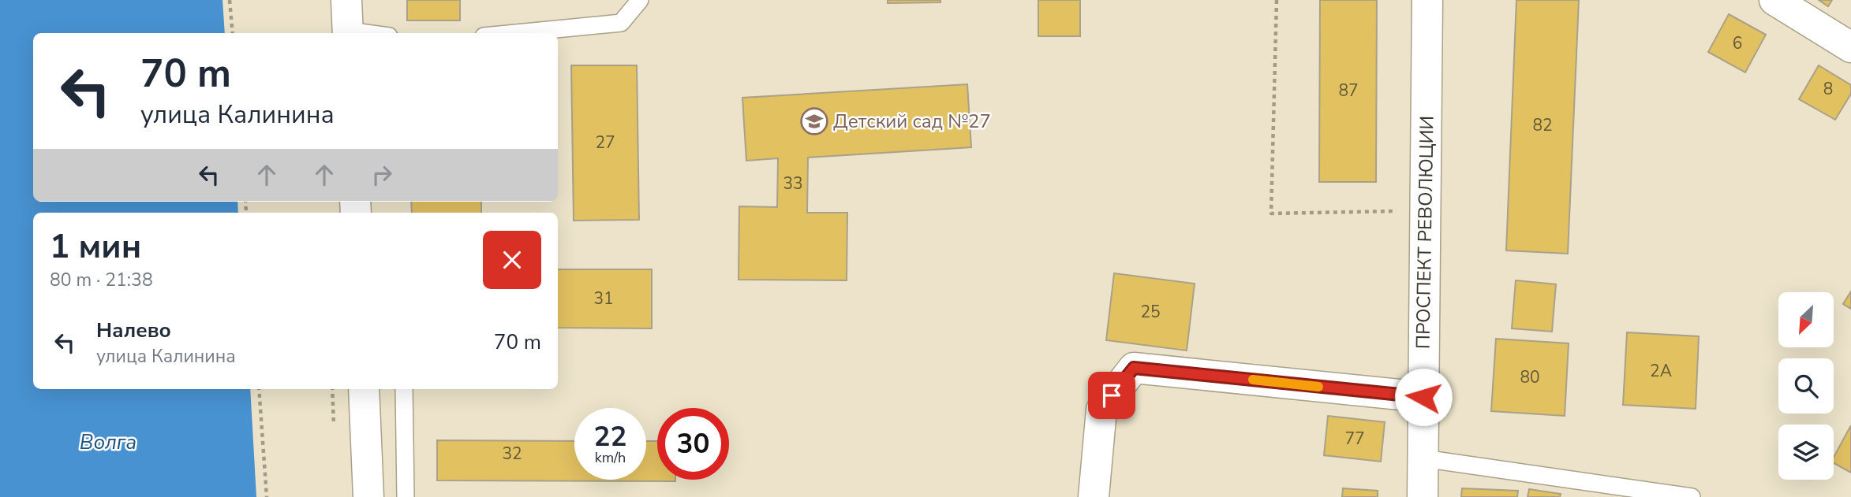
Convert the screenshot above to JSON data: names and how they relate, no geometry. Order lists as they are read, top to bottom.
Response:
{
  "streets": {
    "street": ["ПРОСПЕКТ РЕВОЛЮЦИИ"]
  },
  "water": ["Волга"],
  "places": {
    "school or university": ["Детский сад №27"]
  },
  "house_numbers": [
    "6",
    "8",
    "87",
    "82",
    "27",
    "33",
    "31",
    "25",
    "2А",
    "80",
    "77",
    "32"
  ],
  "north": "bottom left",
  "page": {
    "turn": ["70 m", "улица Калинина"],
    "heading": ["1 мин", "80 m · 21:38"],
    "list": [
      {
        "name": "Налево",
        "note": "улица Калинина",
        "value": "70 m"
      }
    ],
    "speed": "22 km/h",
    "limit": "30"
  }
}
